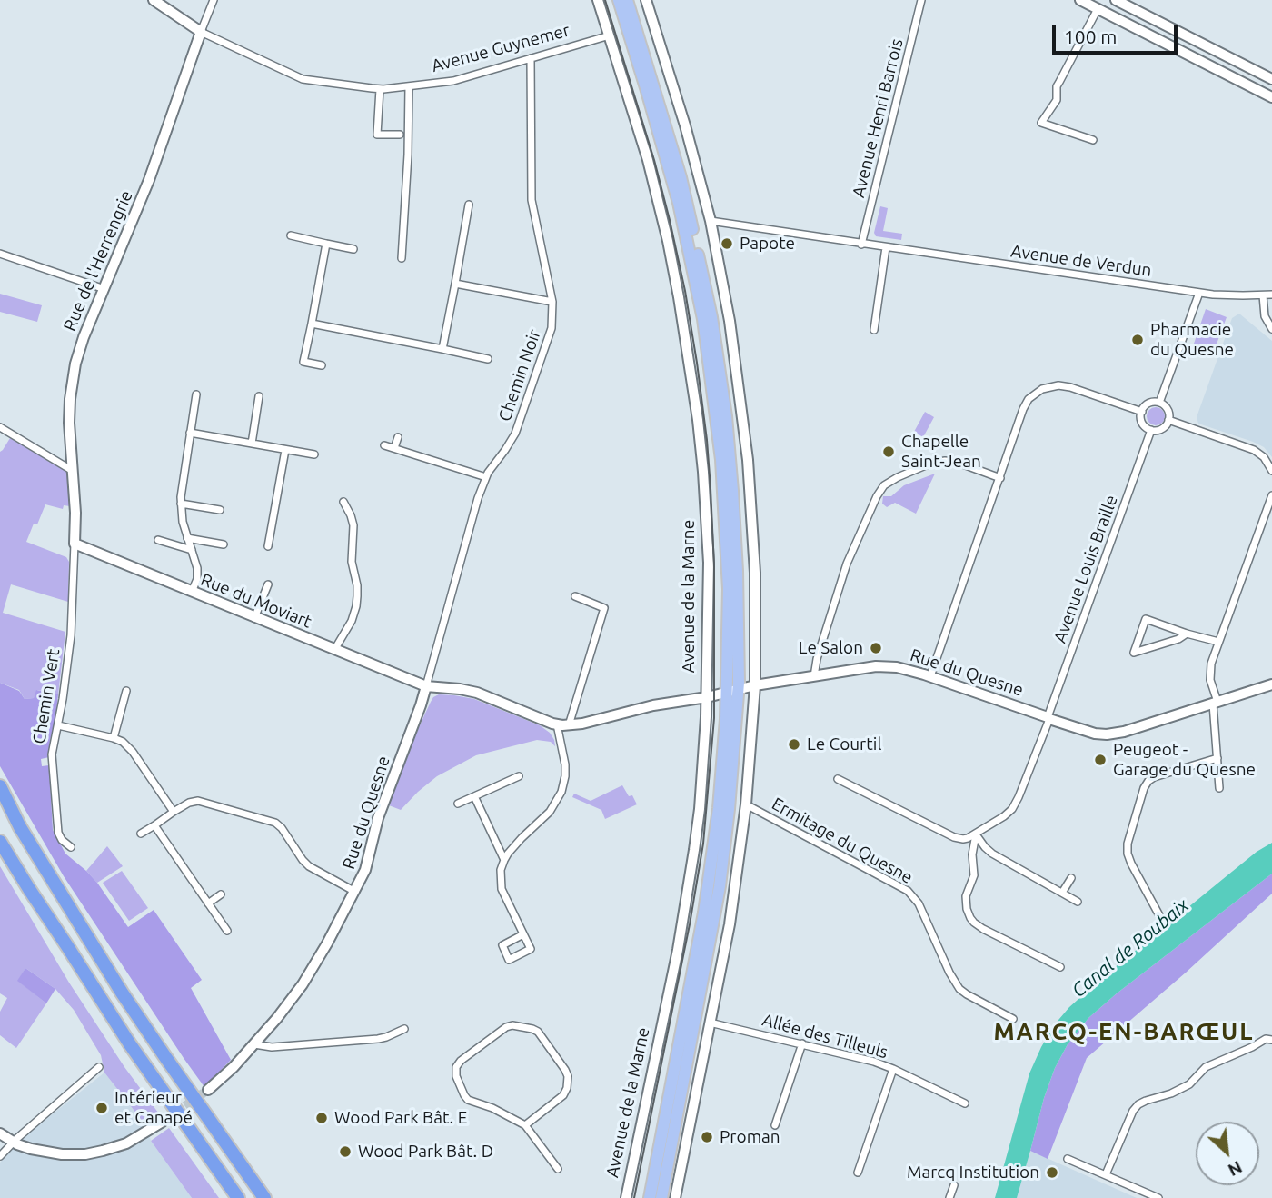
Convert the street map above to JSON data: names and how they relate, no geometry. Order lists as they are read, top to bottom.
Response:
{
  "streets": {
    "street": [
      "Avenue Guynemer",
      "Avenue Henri Barrois",
      "Rue de l'Herrengrie",
      "Avenue de Verdun",
      "Chemin Noir",
      "Avenue Louis Braille",
      "Avenue de la Marne",
      "Rue du Moviart",
      "Rue du Quesne",
      "Chemin Vert",
      "Ermitage du Quesne",
      "Allée des Tilleuls"
    ]
  },
  "crossings": [
    ["Avenue Guynemer", "Rue de l'Herrengrie"],
    ["Avenue Guynemer", "Chemin Noir"],
    ["Avenue Guynemer", "Avenue de la Marne"],
    ["Avenue Henri Barrois", "Avenue de Verdun"],
    ["Rue de l'Herrengrie", "Rue du Moviart"],
    ["Rue de l'Herrengrie", "Chemin Vert"],
    ["Chemin Noir", "Rue du Moviart"],
    ["Chemin Noir", "Rue du Quesne"],
    ["Avenue Louis Braille", "Rue du Quesne"],
    ["Avenue de la Marne", "Rue du Quesne"],
    ["Rue du Moviart", "Rue du Quesne"],
    ["Rue du Moviart", "Chemin Vert"]
  ],
  "districts": ["MARCQ-EN-BARŒUL"],
  "water": ["Canal de Roubaix"],
  "places": [
    "Papote",
    "Pharmacie du Quesne",
    "Chapelle Saint-Jean",
    "Le Salon",
    "Le Courtil",
    "Peugeot - Garage du Quesne",
    "Intérieur et Canapé",
    "Wood Park Bât. E",
    "Proman",
    "Wood Park Bât. D",
    "Marcq Institution"
  ],
  "scale_bar": "100 m",
  "north": "bottom right"
}
